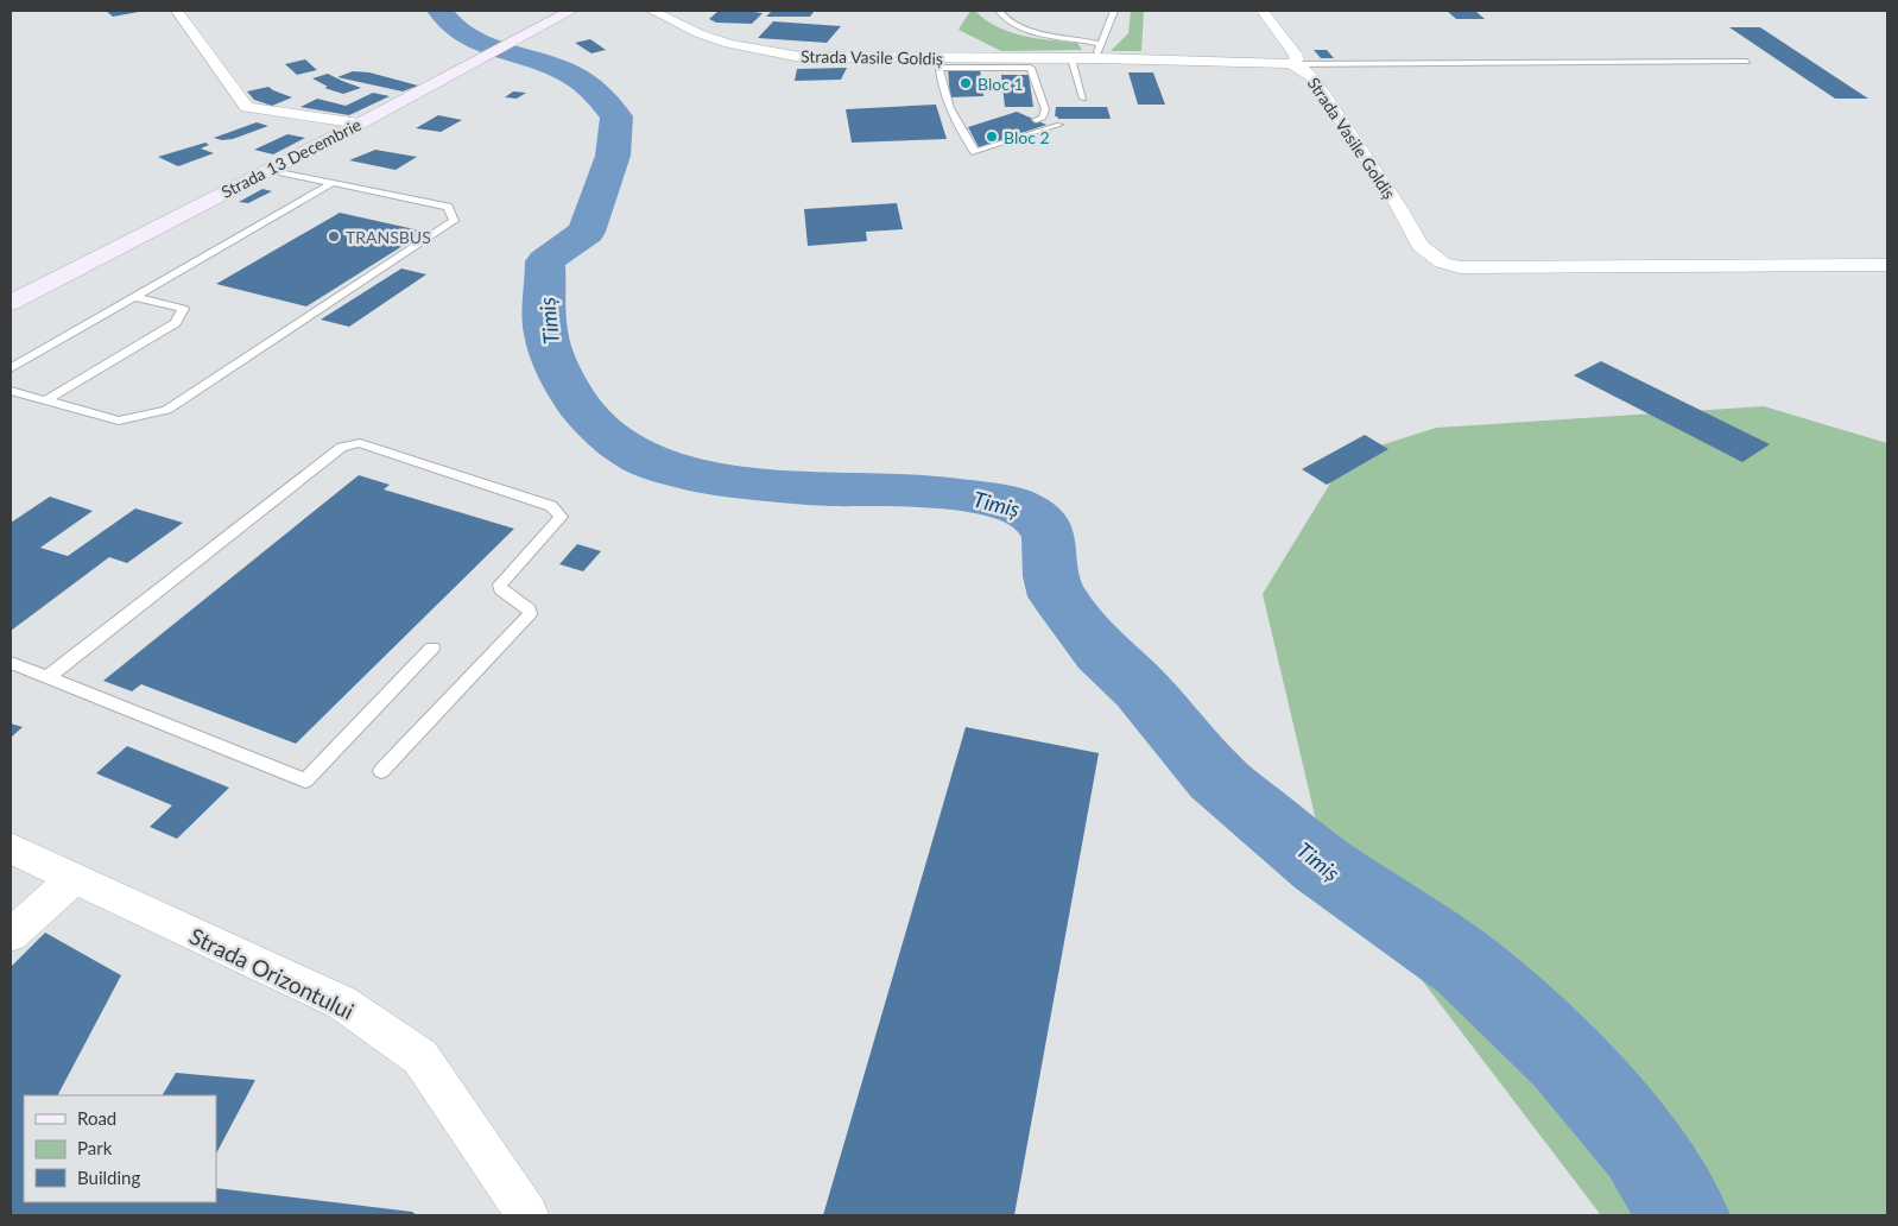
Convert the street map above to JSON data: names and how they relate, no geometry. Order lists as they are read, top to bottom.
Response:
{
  "streets": {
    "main road": ["Strada 13 Decembrie"],
    "street": ["Strada Vasile Goldiș", "Strada Orizontului"]
  },
  "water": ["Timiș"],
  "places": ["Bloc 1", "Bloc 2", "TRANSBUS"],
  "legend": ["Road", "Park", "Building"]
}
